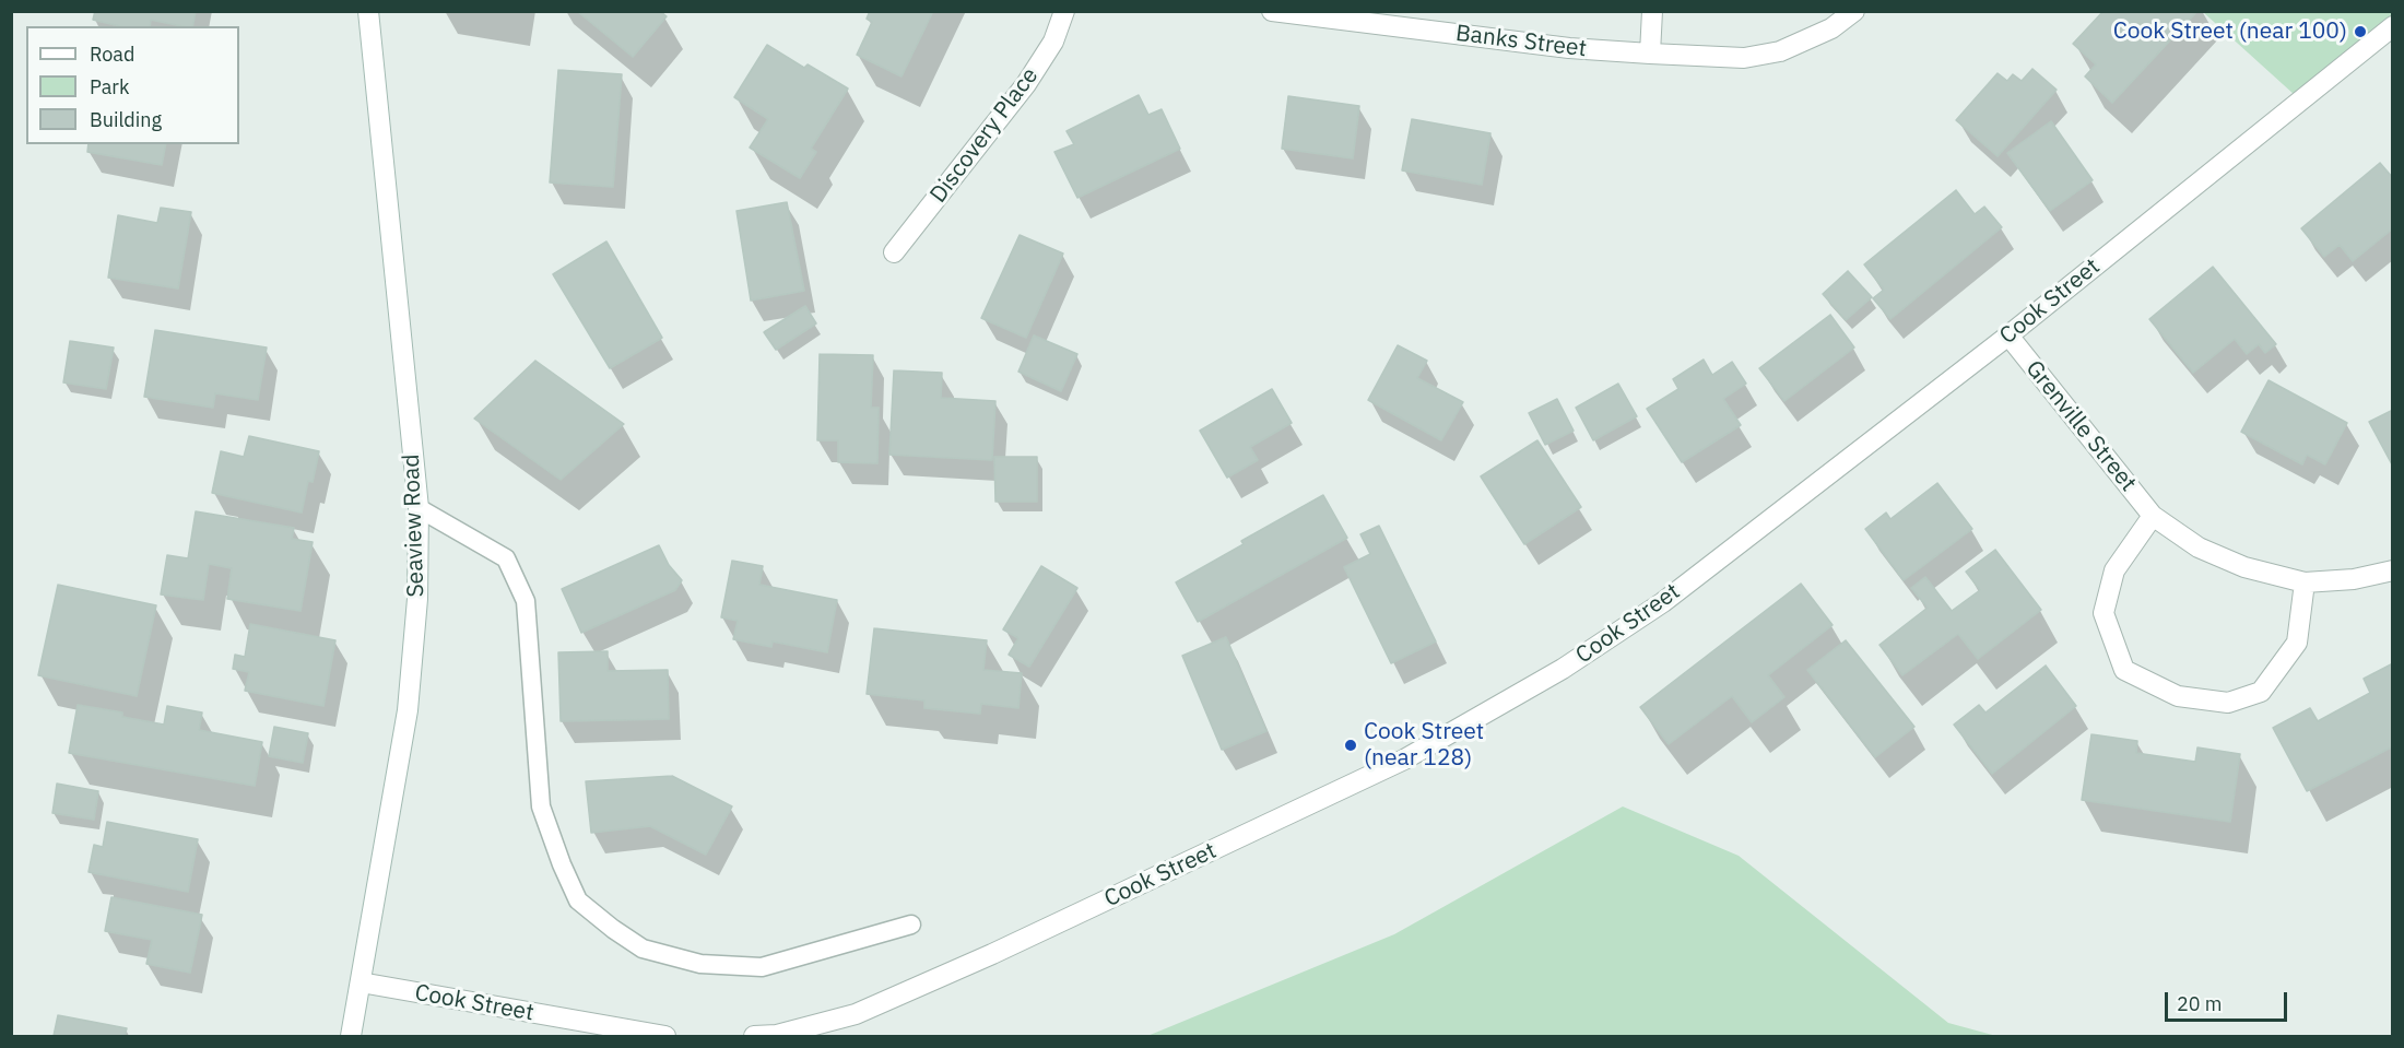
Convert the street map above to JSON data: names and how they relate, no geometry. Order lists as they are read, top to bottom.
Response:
{
  "streets": {
    "street": [
      "Banks Street",
      "Discovery Place",
      "Cook Street",
      "Grenville Street",
      "Seaview Road"
    ]
  },
  "crossings": [
    ["Cook Street", "Grenville Street"],
    ["Cook Street", "Seaview Road"]
  ],
  "places": ["Cook Street (near 100)", "Cook Street (near 128)"],
  "legend": ["Road", "Park", "Building"],
  "scale_bar": "20 m"
}
